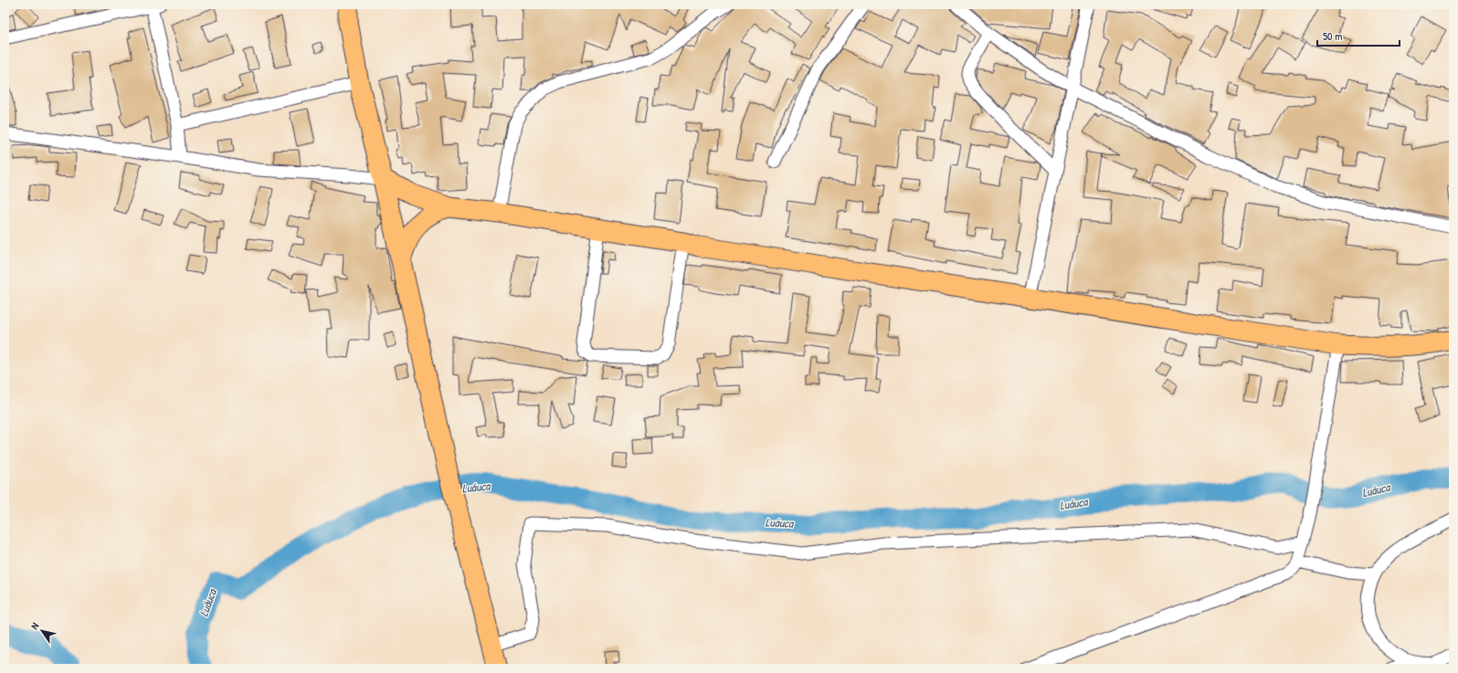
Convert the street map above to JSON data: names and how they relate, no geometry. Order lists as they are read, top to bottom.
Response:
{
  "water": ["Luáuca"],
  "scale_bar": "50 m",
  "north": "top left"
}
